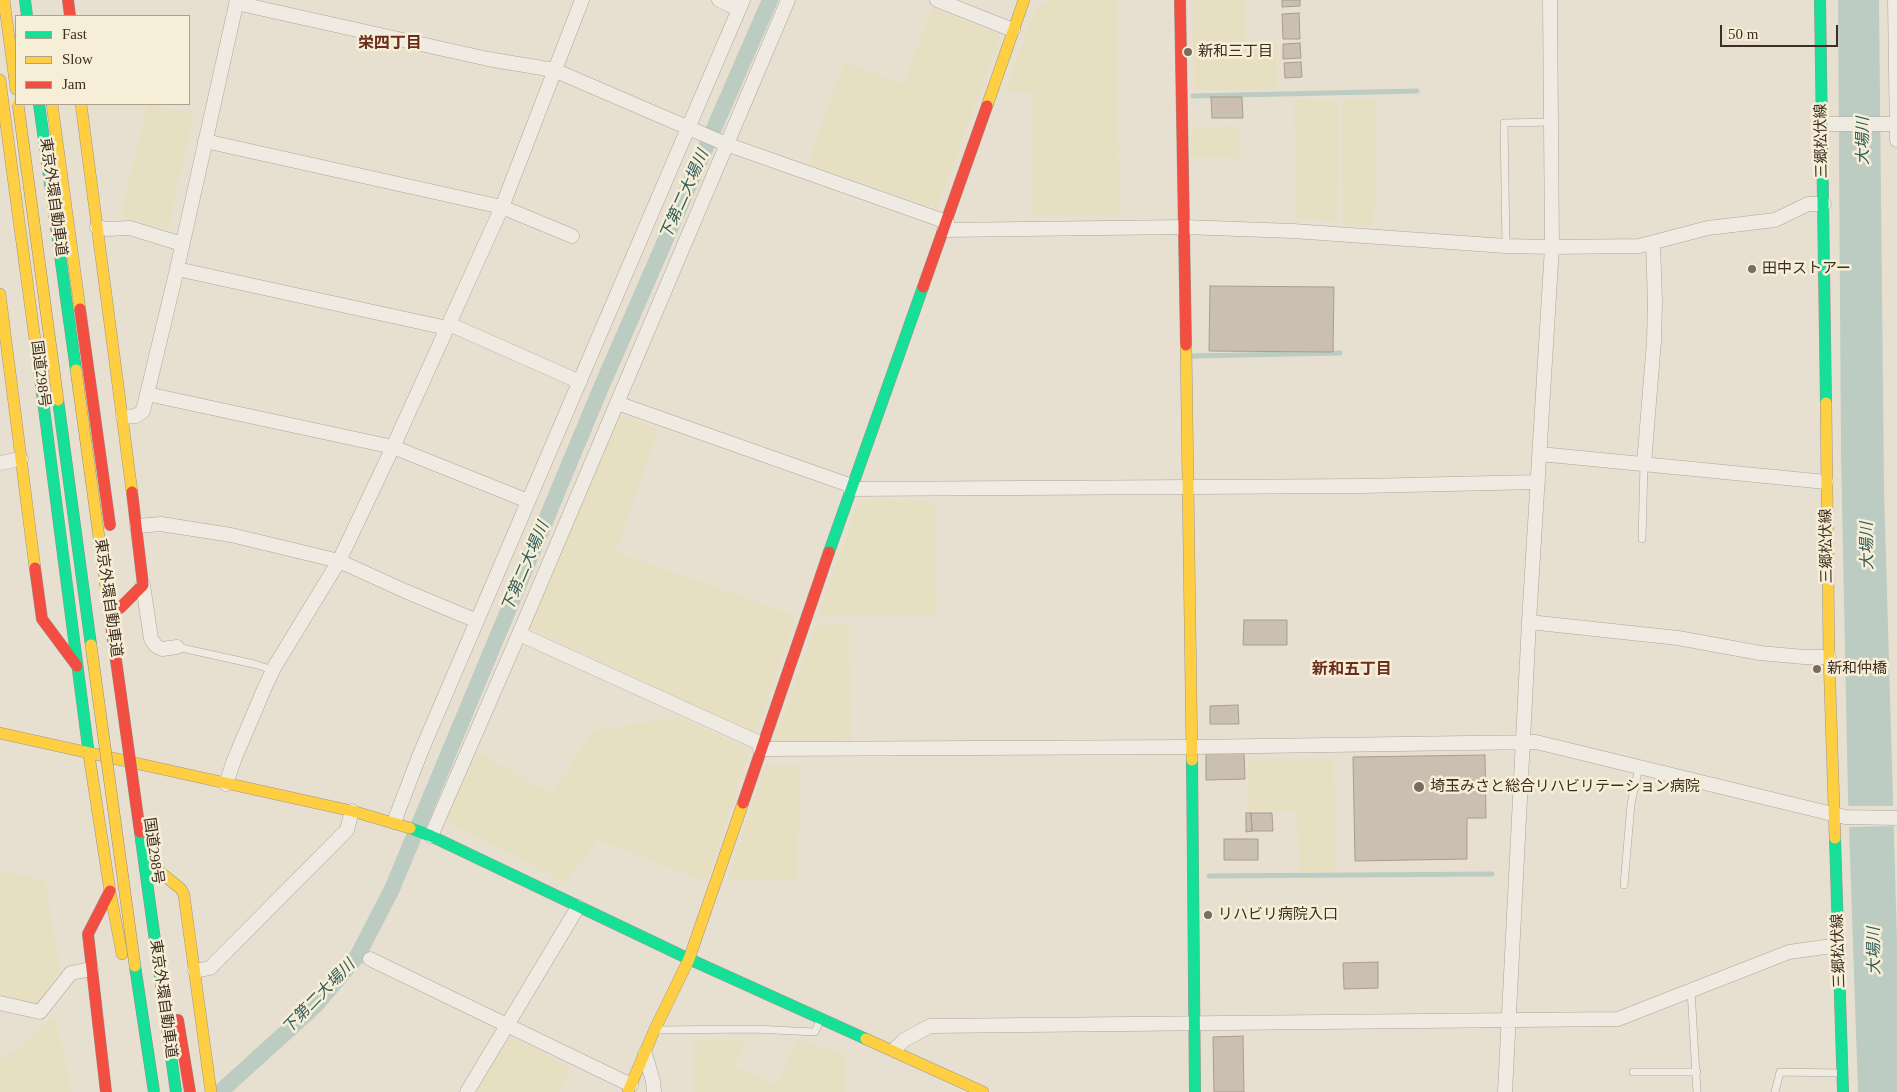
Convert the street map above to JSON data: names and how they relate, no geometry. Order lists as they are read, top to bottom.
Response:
{
  "streets": {
    "main road": ["三郷松伏線", "東京外環自動車道", "国道298号"]
  },
  "districts": ["栄四丁目", "新和五丁目"],
  "water": ["大場川", "下第二大場川"],
  "places": [
    "新和三丁目",
    "田中ストアー",
    "新和仲橋",
    "埼玉みさと総合リハビリテーション病院",
    "リハビリ病院入口"
  ],
  "legend": ["Fast", "Slow", "Jam"],
  "scale_bar": "50 m"
}
